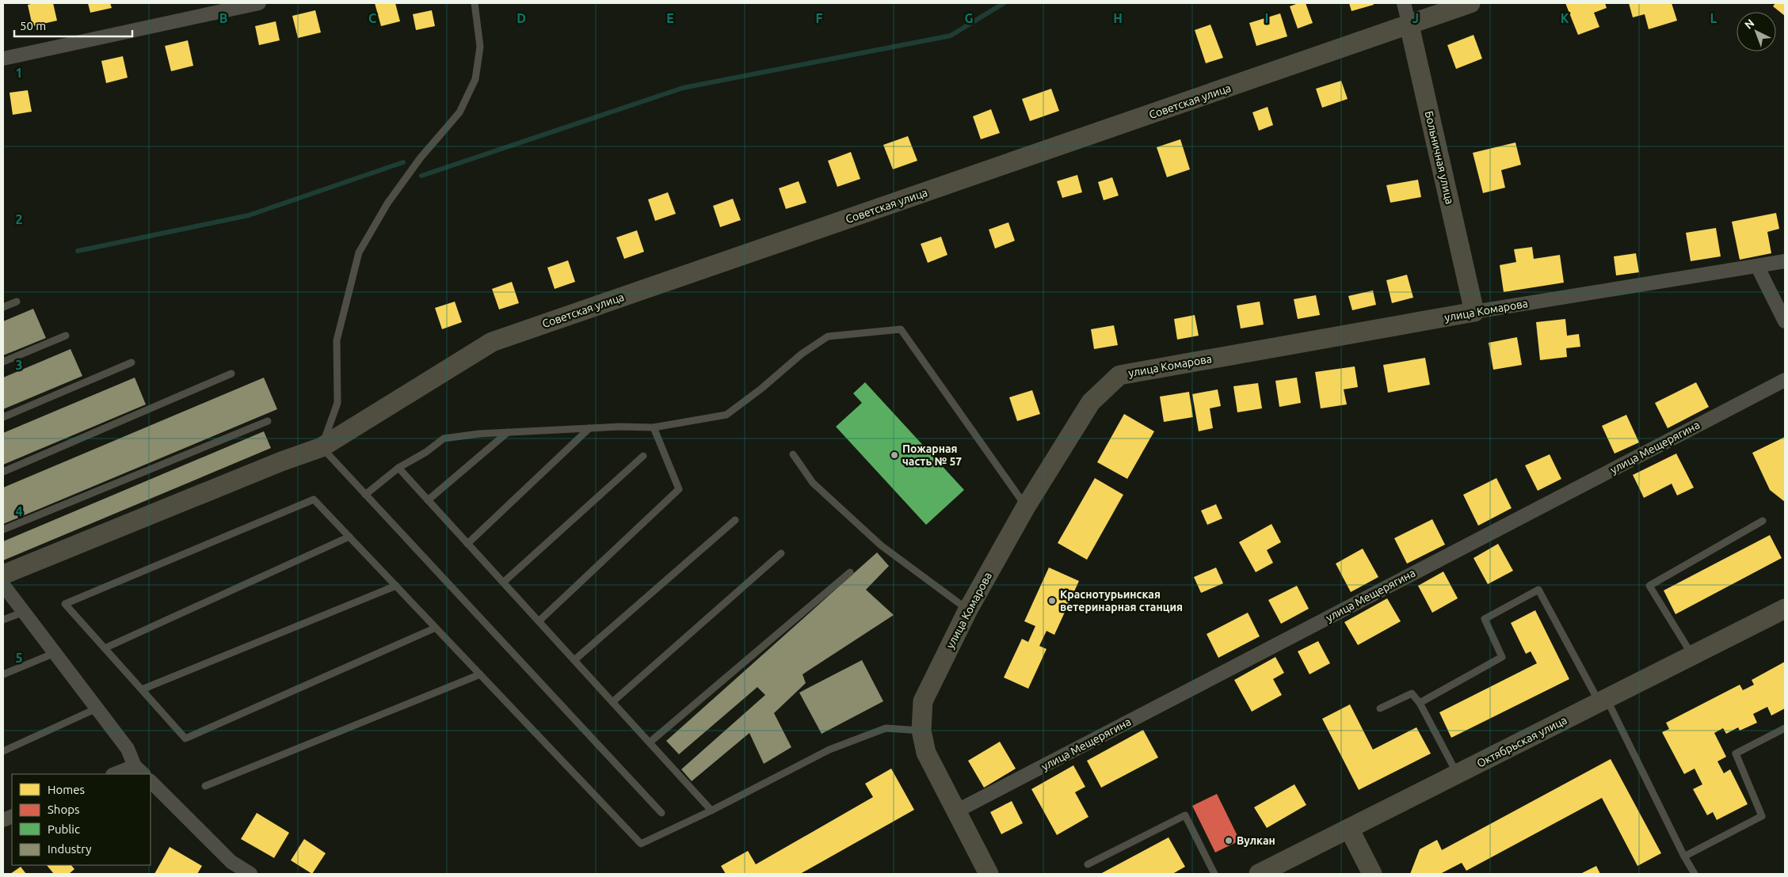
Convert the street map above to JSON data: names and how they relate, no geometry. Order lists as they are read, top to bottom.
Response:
{
  "streets": {
    "main road": [
      "Советская улица",
      "Больничная улица",
      "улица Комарова",
      "Октябрьская улица"
    ],
    "street": ["улица Мещерягина"]
  },
  "crossings": [
    ["Советская улица", "Больничная улица"],
    ["Больничная улица", "улица Комарова"],
    ["улица Комарова", "улица Мещерягина"]
  ],
  "places": ["Пожарная часть № 57", "Краснотурьинская ветеринарная станция", "Вулкан"],
  "legend": [
    "Homes",
    "Shops",
    "Public",
    "Industry"
  ],
  "scale_bar": "50 m",
  "north": "top left",
  "grid": {
    "columns": [
      "B",
      "C",
      "D",
      "E",
      "F",
      "G",
      "H",
      "I",
      "J",
      "K",
      "L"
    ],
    "rows": [
      "1",
      "2",
      "3",
      "4",
      "5"
    ]
  }
}
